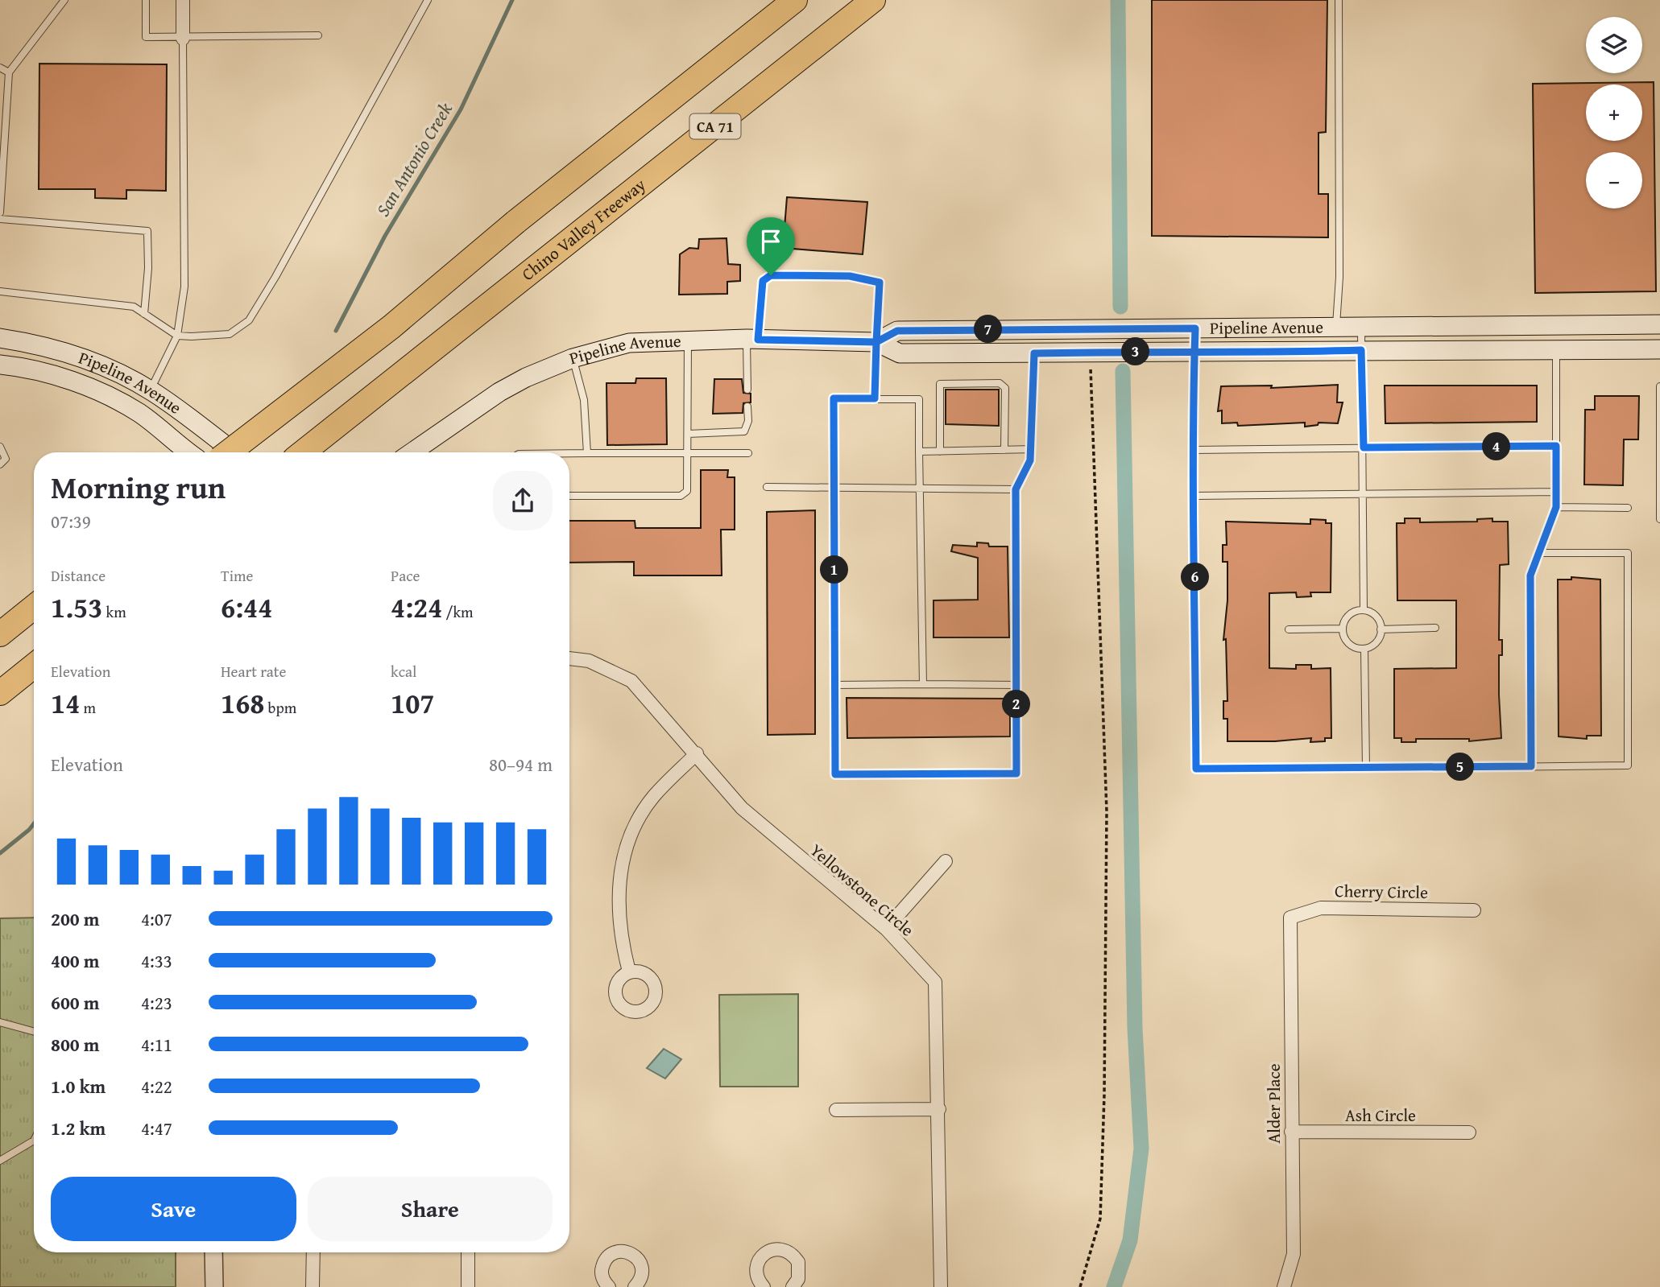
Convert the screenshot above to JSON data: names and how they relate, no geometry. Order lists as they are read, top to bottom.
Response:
{
  "streets": {
    "highway": ["CA 71", "Chino Valley Freeway"],
    "main road": ["Pipeline Avenue"],
    "street": [
      "Yellowstone Circle",
      "Cherry Circle",
      "Alder Place",
      "Ash Circle"
    ]
  },
  "crossings": [
    ["Cherry Circle", "Alder Place"],
    ["Alder Place", "Ash Circle"]
  ],
  "water": ["San Antonio Creek"],
  "page": {
    "map_buttons": ["+", "−"],
    "pins": [
      "7",
      "3",
      "4",
      "1",
      "6",
      "2",
      "5"
    ],
    "heading": ["Morning run", "07:39"],
    "stats": [
      ["Distance", "1.53 km"],
      ["Time", "6:44"],
      ["Pace", "4:24 /km"],
      ["Elevation", "14 m"],
      ["Heart rate", "168 bpm"],
      ["kcal", "107"]
    ],
    "chart": ["Elevation", "80–94 m"],
    "list": [
      {
        "name": "200 m",
        "note": "4:07"
      },
      {
        "name": "400 m",
        "note": "4:33"
      },
      {
        "name": "600 m",
        "note": "4:23"
      },
      {
        "name": "800 m",
        "note": "4:11"
      },
      {
        "name": "1.0 km",
        "note": "4:22"
      },
      {
        "name": "1.2 km",
        "note": "4:47"
      }
    ],
    "buttons": ["Save", "Share"]
  }
}
